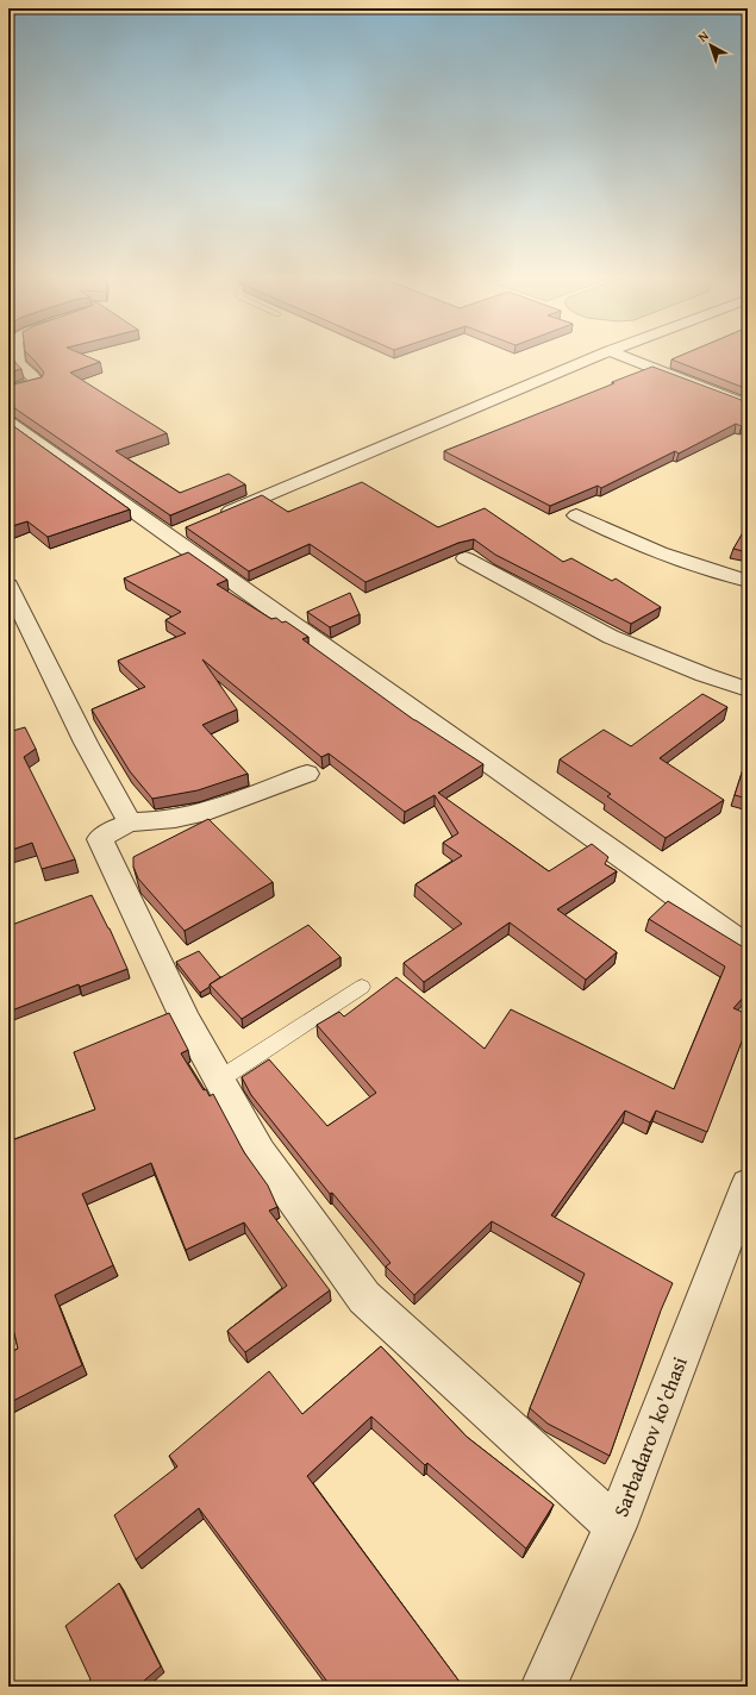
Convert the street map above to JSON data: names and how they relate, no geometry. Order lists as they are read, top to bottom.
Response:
{
  "streets": {
    "street": ["Sarbadarov ko'chasi"]
  },
  "north": "top left"
}
